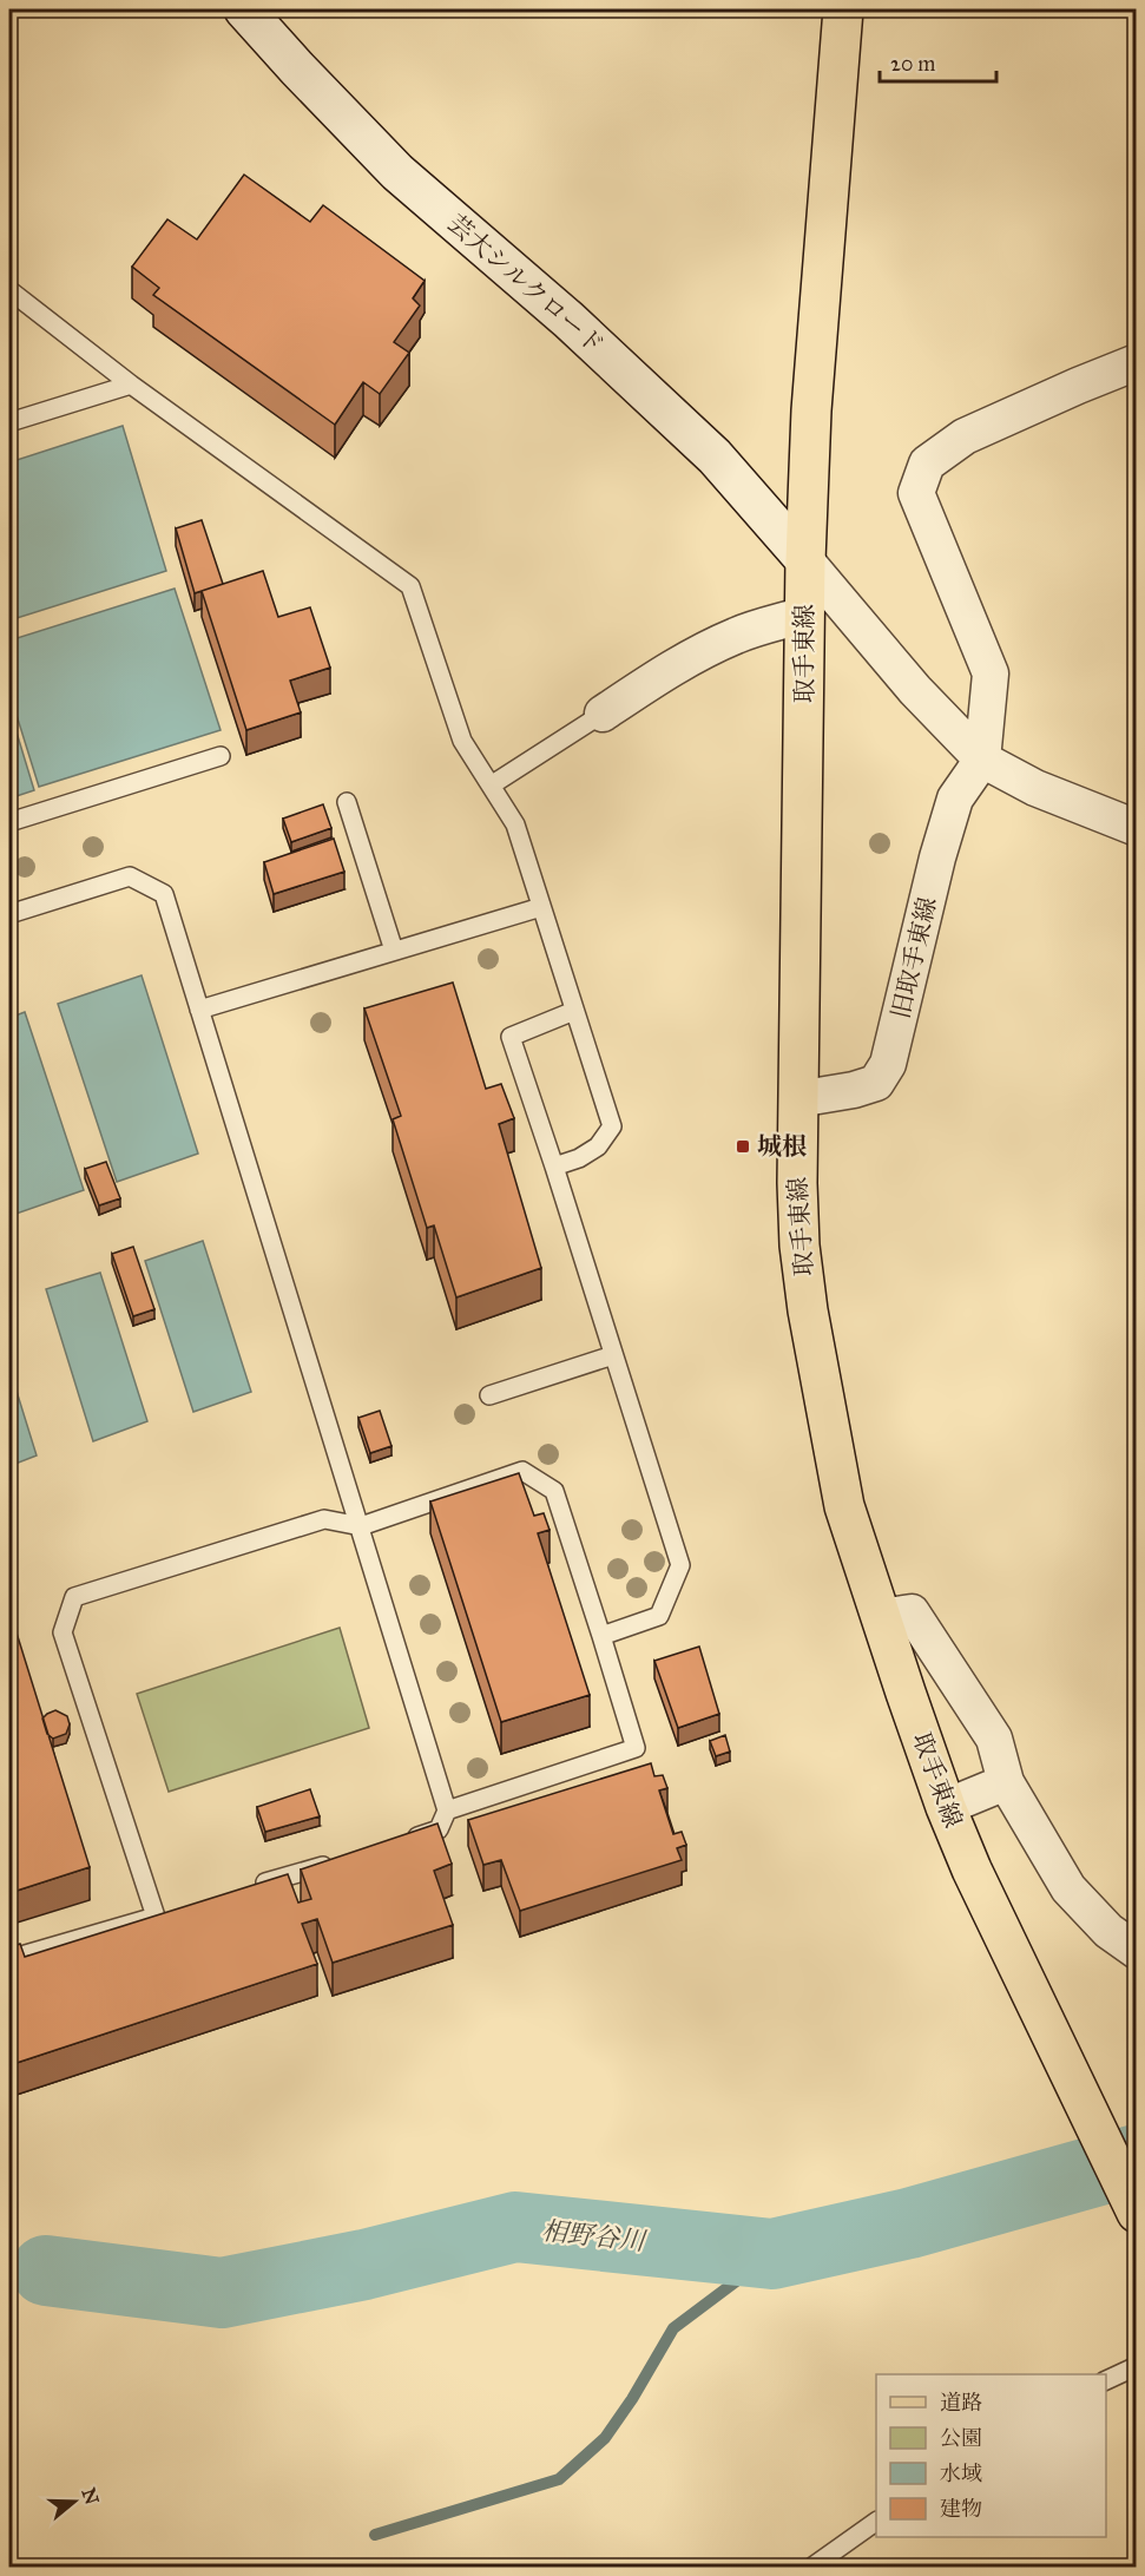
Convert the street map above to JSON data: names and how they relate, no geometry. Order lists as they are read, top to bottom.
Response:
{
  "streets": {
    "main road": ["取手東線"],
    "street": ["芸大シルクロード", "旧取手東線"]
  },
  "crossings": [
    ["芸大シルクロード", "取手東線"],
    ["取手東線", "旧取手東線"]
  ],
  "water": ["相野谷川"],
  "places": {
    "transit": ["城根"]
  },
  "legend": [
    "道路",
    "公園",
    "水域",
    "建物"
  ],
  "scale_bar": "20 m",
  "north": "right"
}
